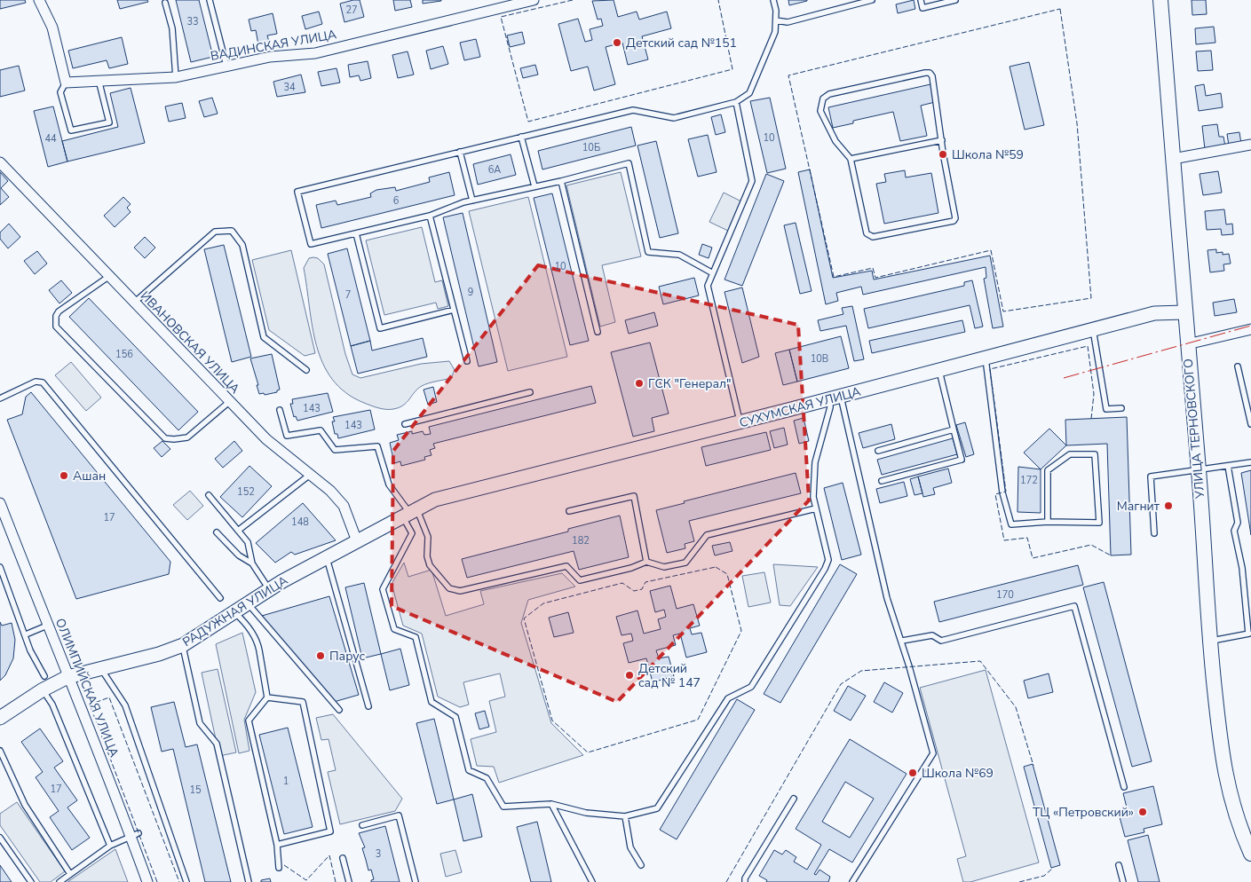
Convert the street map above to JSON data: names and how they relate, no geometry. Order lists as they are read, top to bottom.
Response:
{
  "streets": {
    "main road": ["СУХУМСКАЯ УЛИЦА", "УЛИЦА ТЕРНОВСКОГО", "РАДУЖНАЯ УЛИЦА"],
    "street": ["ВАДИНСКАЯ УЛИЦА", "ИВАНОВСКАЯ УЛИЦА", "ОЛИМПИЙСКАЯ УЛИЦА"]
  },
  "crossings": [
    ["ИВАНОВСКАЯ УЛИЦА", "РАДУЖНАЯ УЛИЦА"],
    ["СУХУМСКАЯ УЛИЦА", "УЛИЦА ТЕРНОВСКОГО"],
    ["СУХУМСКАЯ УЛИЦА", "РАДУЖНАЯ УЛИЦА"],
    ["РАДУЖНАЯ УЛИЦА", "ОЛИМПИЙСКАЯ УЛИЦА"]
  ],
  "places": [
    "Детский сад №151",
    "Школа №59",
    "ГСК \"Генерал\"",
    "Ашан",
    "Магнит",
    "Парус",
    "Детский сад № 147",
    "Школа №69",
    "ТЦ «Петровский»"
  ],
  "house_numbers": [
    "27",
    "33",
    "34",
    "10",
    "44",
    "10Б",
    "6А",
    "6",
    "10",
    "9",
    "7",
    "156",
    "10В",
    "143",
    "143",
    "172",
    "152",
    "17",
    "148",
    "182",
    "170",
    "1",
    "17",
    "15",
    "3"
  ]
}
